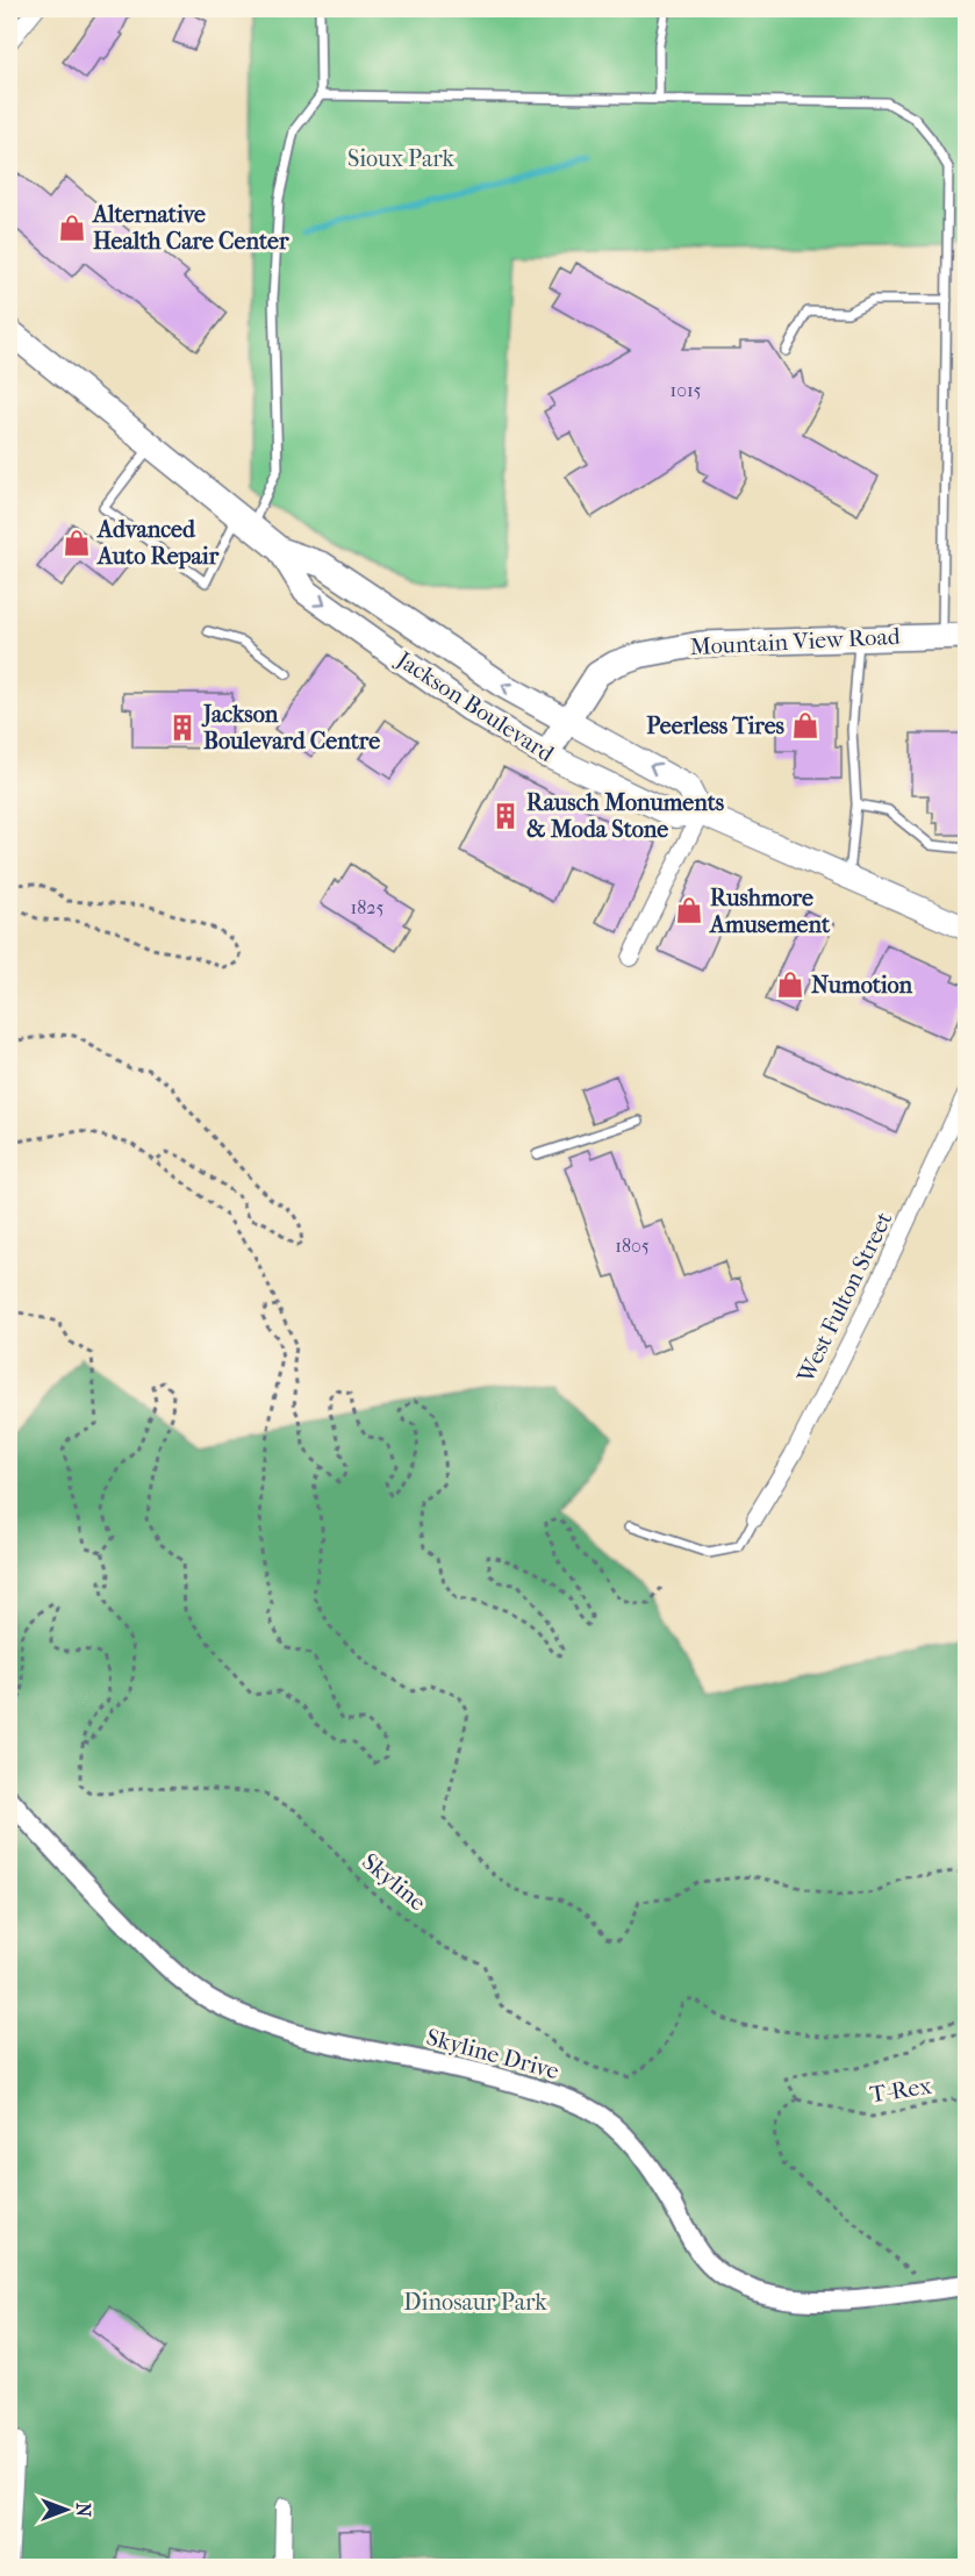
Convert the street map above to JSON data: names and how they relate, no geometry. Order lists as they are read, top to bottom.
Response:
{
  "streets": {
    "main road": ["Mountain View Road", "Jackson Boulevard"],
    "street": ["West Fulton Street", "Skyline Drive"],
    "path": ["Skyline", "T-Rex"]
  },
  "crossings": [
    ["Mountain View Road", "Jackson Boulevard"]
  ],
  "parks": ["Sioux Park", "Dinosaur Park"],
  "places": {
    "shop": [
      "Alternative Health Care Center",
      "Advanced Auto Repair",
      "Peerless Tires",
      "Rushmore Amusement",
      "Numotion"
    ],
    "building": ["Jackson Boulevard Centre", "Rausch Monuments & Moda Stone"]
  },
  "house_numbers": ["1015", "1825", "1805"],
  "north": "right"
}
